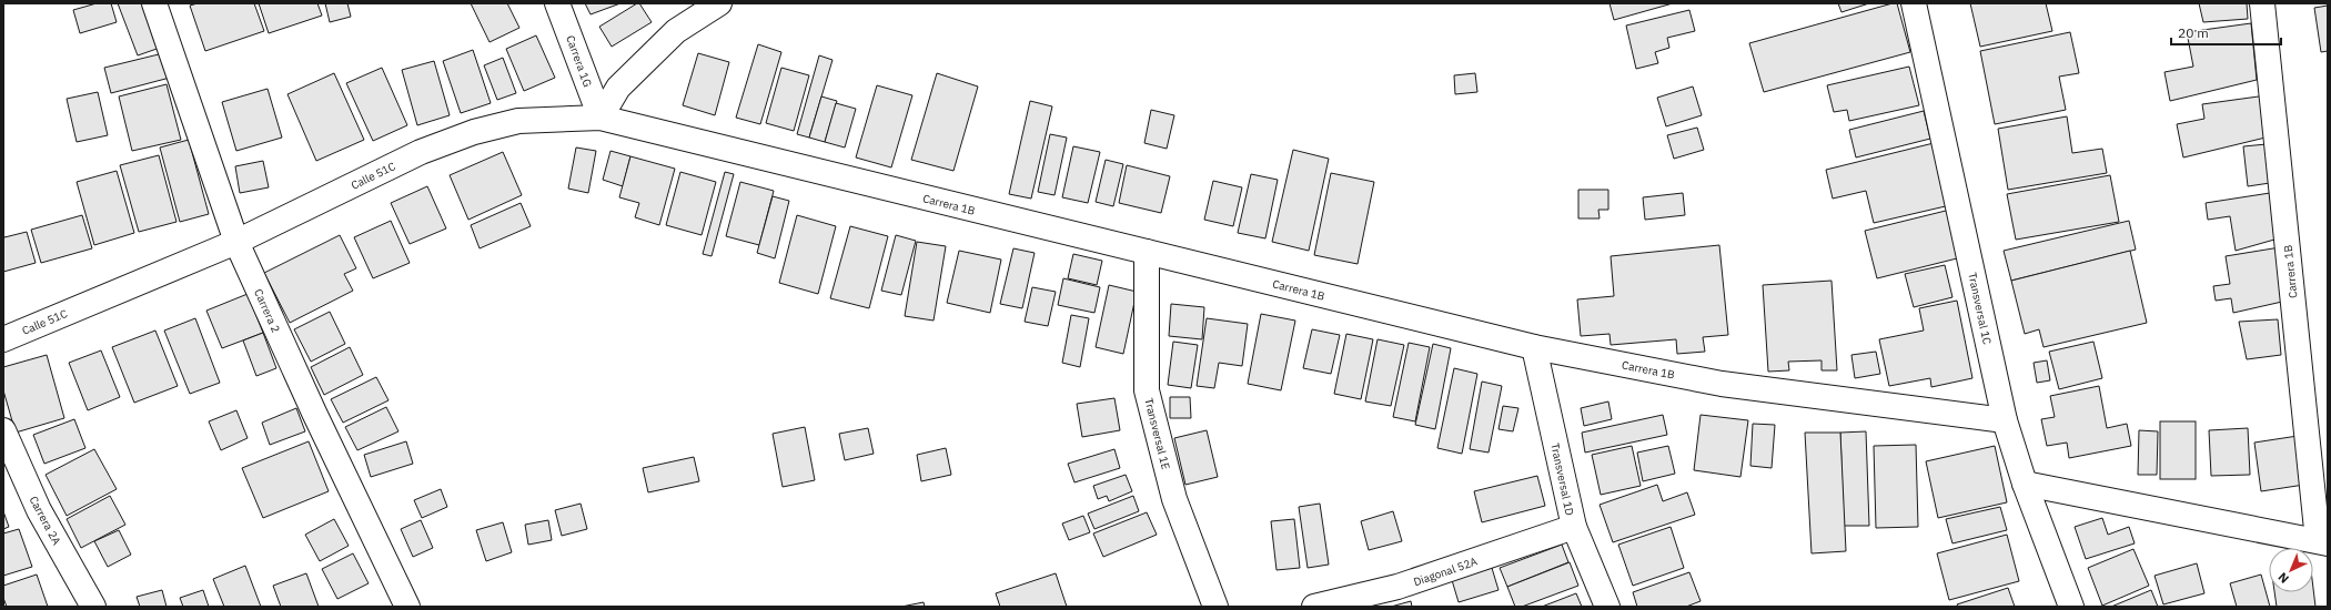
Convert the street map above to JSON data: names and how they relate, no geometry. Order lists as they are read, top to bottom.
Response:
{
  "streets": {
    "street": [
      "Carrera 1G",
      "Calle 51C",
      "Carrera 1B",
      "Transversal 1C",
      "Carrera 2",
      "Transversal 1E",
      "Transversal 1D",
      "Carrera 2A",
      "Diagonal 52A"
    ]
  },
  "crossings": [
    ["Carrera 1G", "Calle 51C"],
    ["Carrera 1G", "Carrera 1B"],
    ["Calle 51C", "Carrera 1B"],
    ["Calle 51C", "Carrera 2"],
    ["Carrera 1B", "Transversal 1C"],
    ["Carrera 1B", "Transversal 1E"],
    ["Carrera 1B", "Transversal 1D"],
    ["Transversal 1D", "Diagonal 52A"]
  ],
  "scale_bar": "20 m",
  "north": "bottom left"
}
